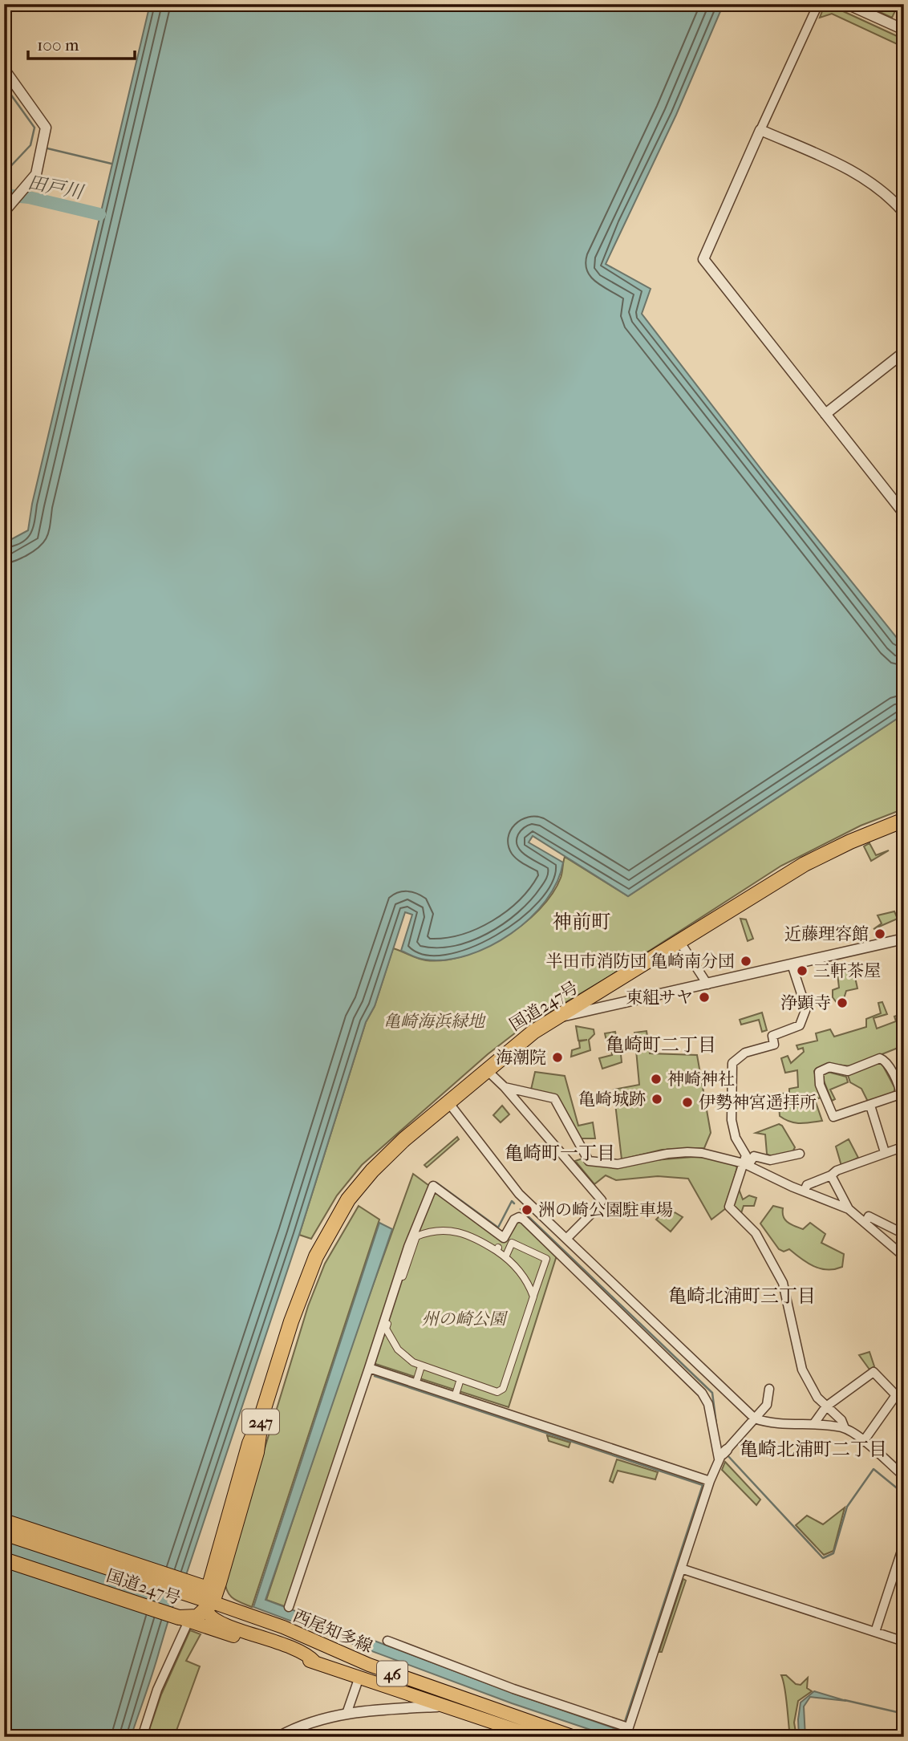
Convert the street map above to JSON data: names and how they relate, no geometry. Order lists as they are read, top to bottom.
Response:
{
  "streets": {
    "highway": ["国道247号", "247"],
    "main road": ["西尾知多線", "46"]
  },
  "crossings": [
    ["国道247号", "西尾知多線"],
    ["国道247号", "46"],
    ["西尾知多線", "46"]
  ],
  "districts": [
    "神前町",
    "亀崎町二丁目",
    "亀崎町一丁目",
    "亀崎北浦町三丁目",
    "亀崎北浦町二丁目"
  ],
  "water": ["田戸川"],
  "parks": ["亀崎海浜緑地", "州の崎公園"],
  "places": [
    "近藤理容館",
    "半田市消防団 亀崎南分団",
    "三軒茶屋",
    "東組サヤ",
    "浄顕寺",
    "海潮院",
    "神崎神社",
    "亀崎城跡",
    "伊勢神宮遥拝所",
    "洲の崎公園駐車場"
  ],
  "scale_bar": "100 m"
}
